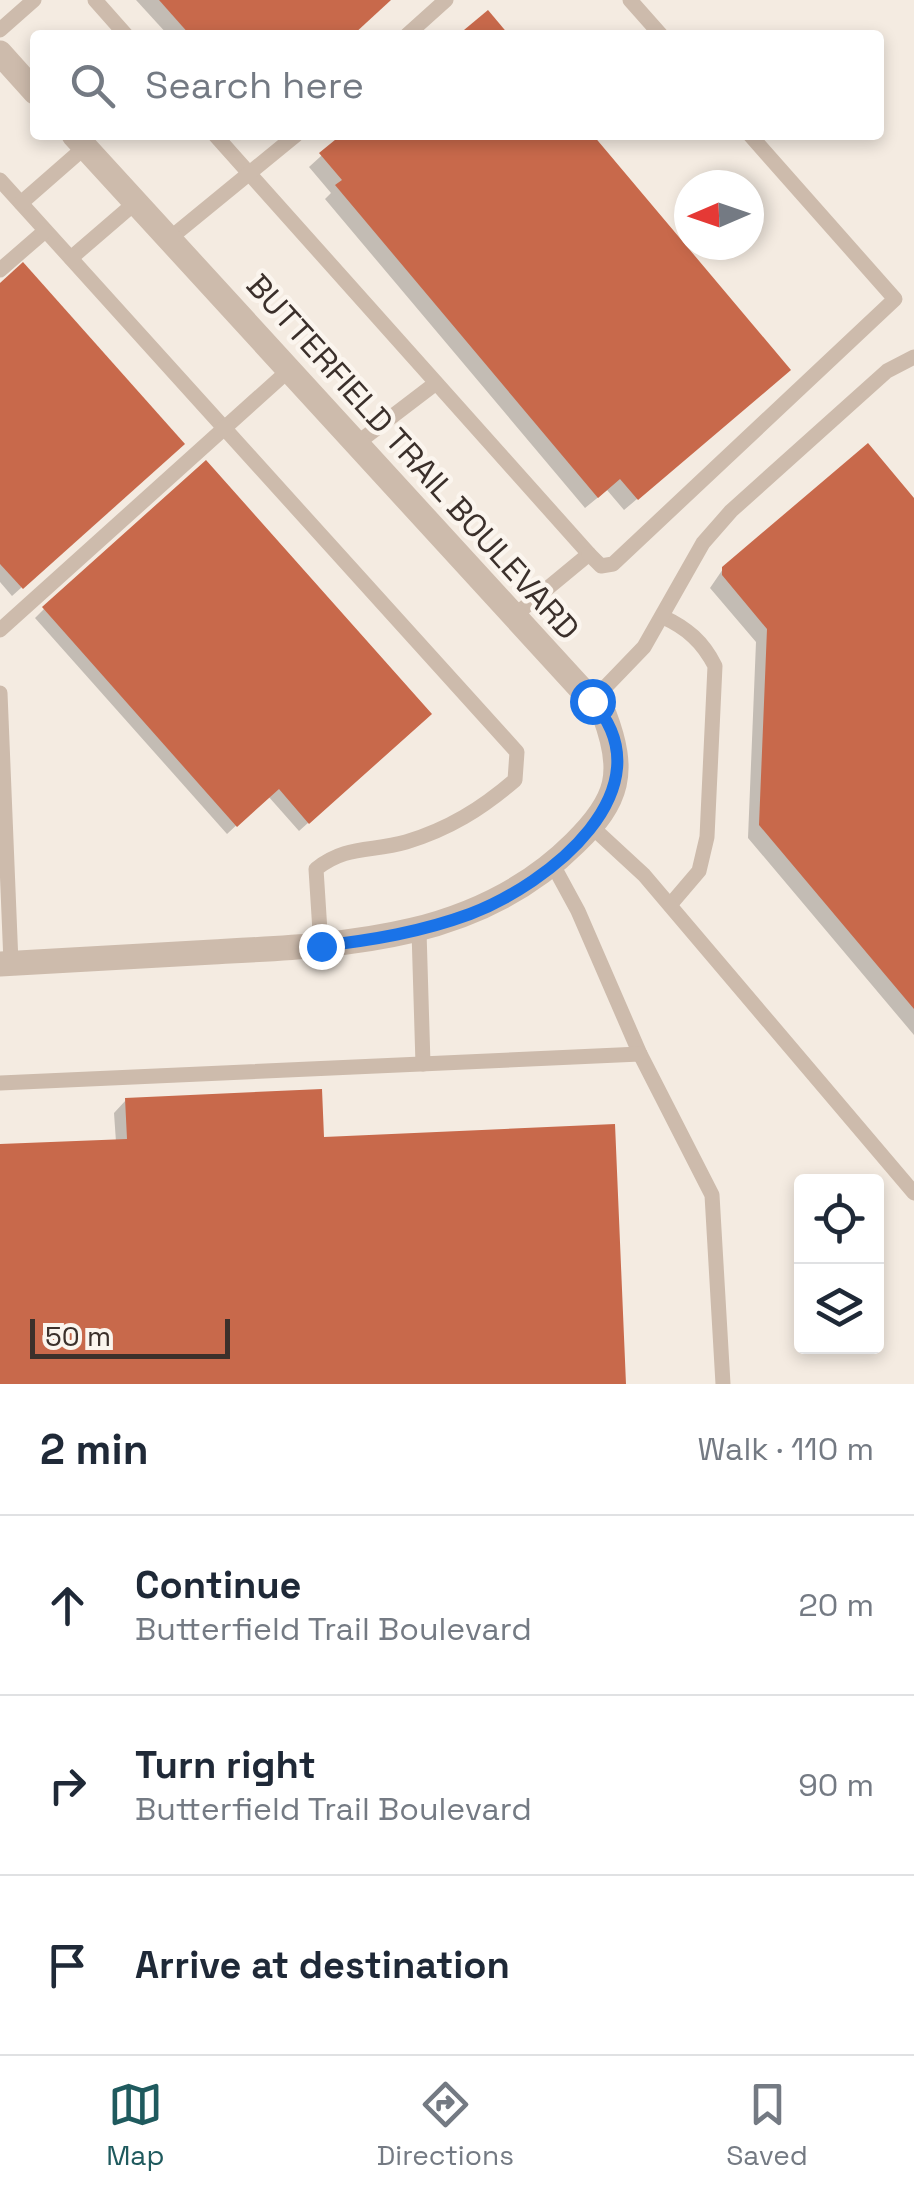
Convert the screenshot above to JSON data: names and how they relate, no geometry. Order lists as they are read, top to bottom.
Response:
{
  "streets": {
    "street": ["BUTTERFIELD TRAIL BOULEVARD"]
  },
  "scale_bar": "50 m",
  "north": "left",
  "page": {
    "search": "Search here",
    "scale": "50 m",
    "heading": ["2 min", "Walk · 110 m"],
    "list": [
      ["Continue", "Butterfield Trail Boulevard", "20 m"],
      ["Turn right", "Butterfield Trail Boulevard", "90 m"],
      "Arrive at destination"
    ],
    "nav": ["Map", "Directions", "Saved"]
  }
}
